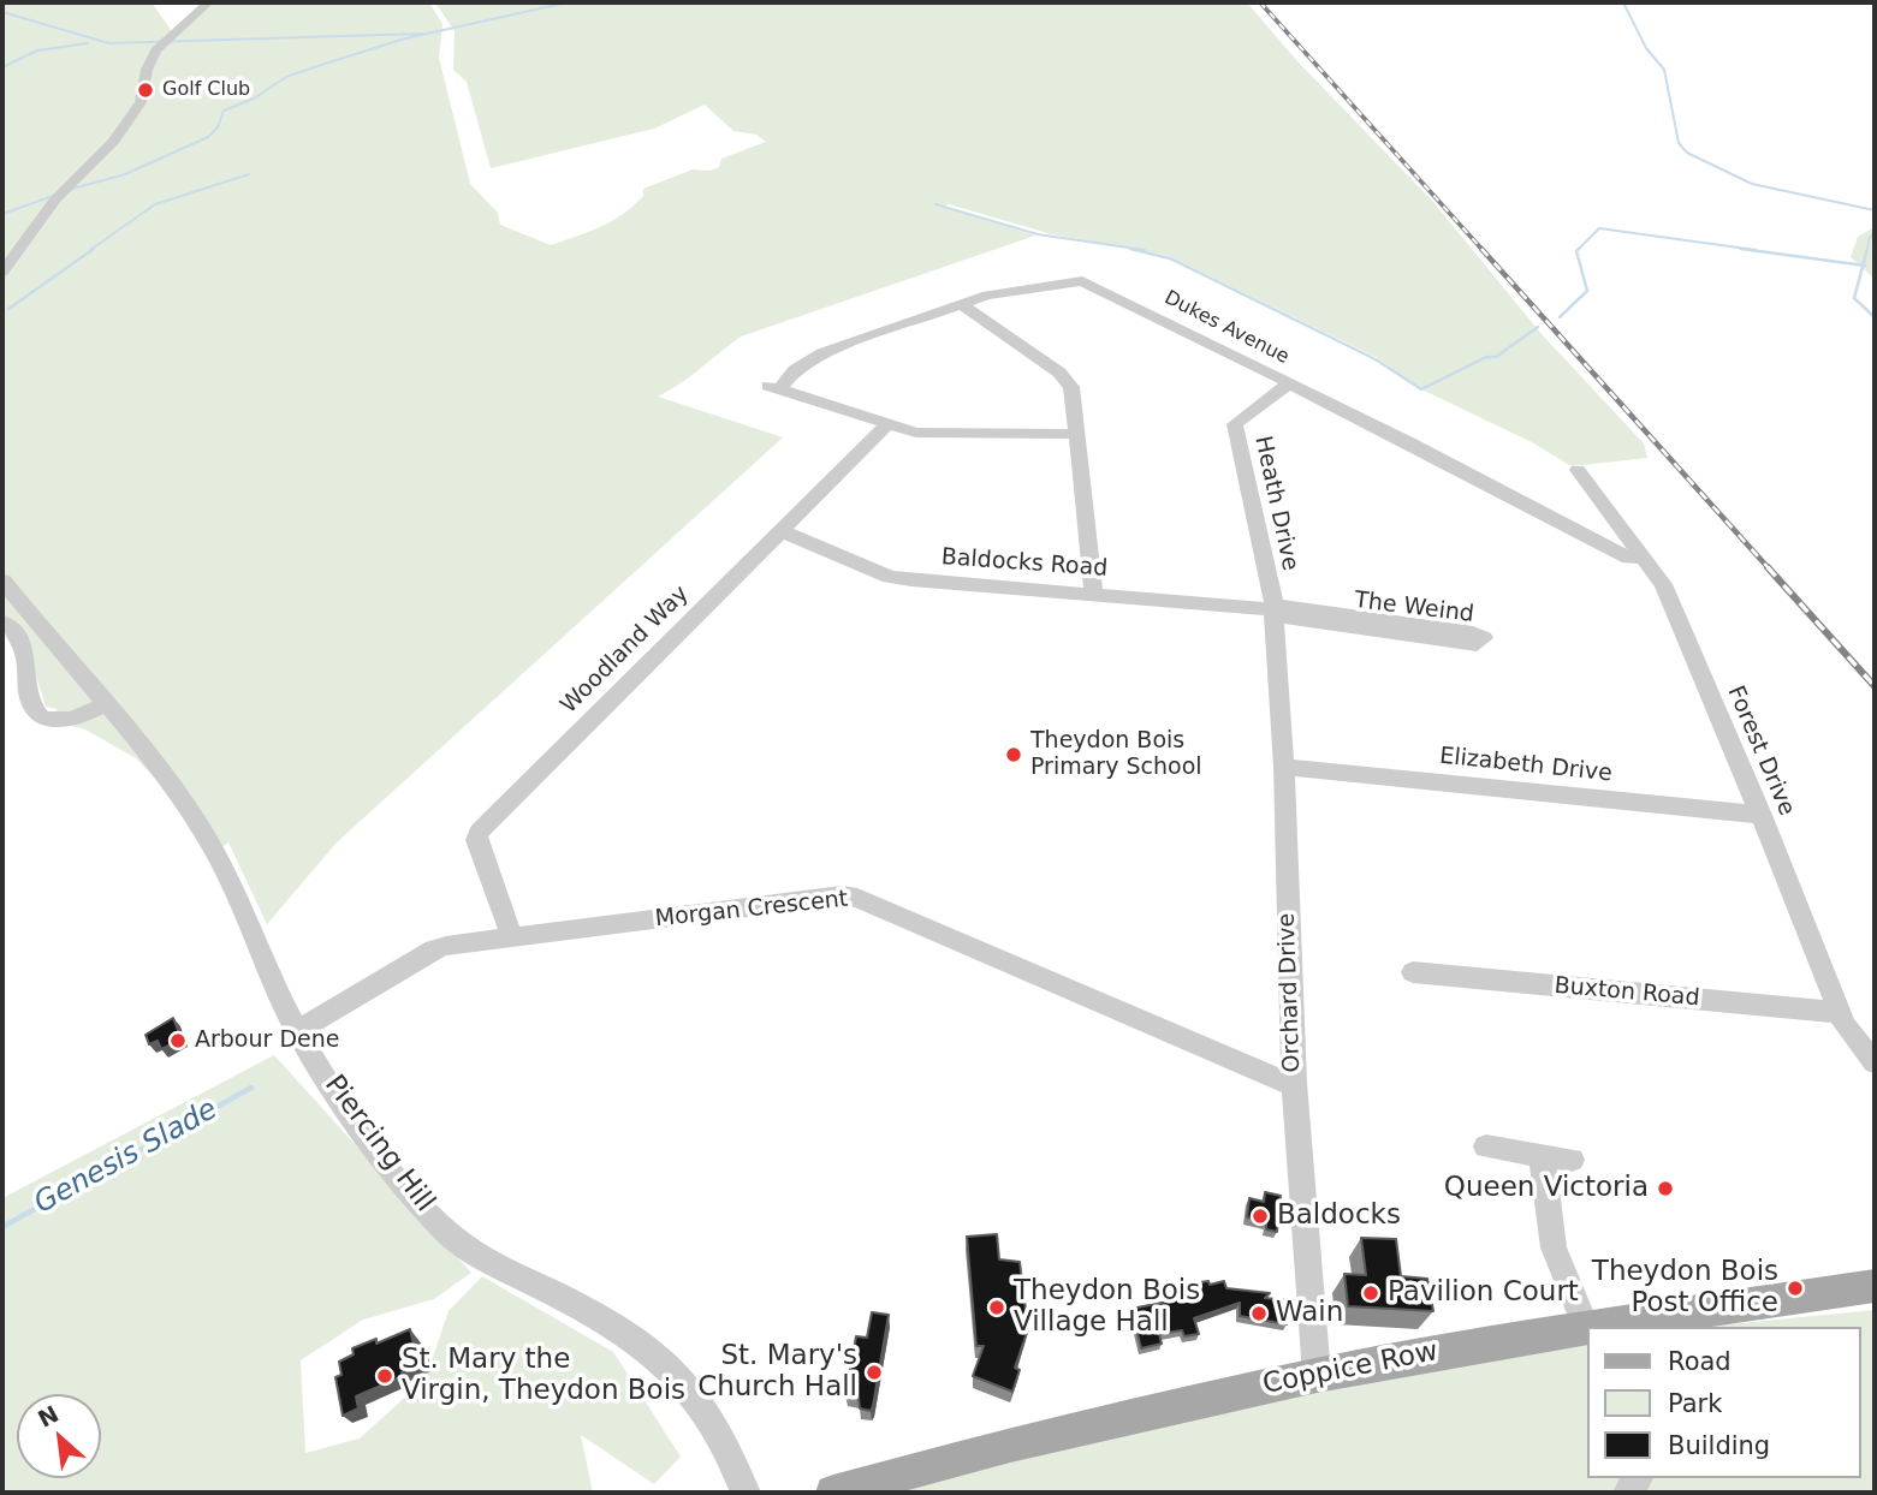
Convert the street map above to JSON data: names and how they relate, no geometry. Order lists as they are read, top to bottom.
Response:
{
  "streets": {
    "main road": ["Coppice Row"],
    "street": [
      "Dukes Avenue",
      "Heath Drive",
      "Baldocks Road",
      "The Weind",
      "Woodland Way",
      "Forest Drive",
      "Elizabeth Drive",
      "Morgan Crescent",
      "Orchard Drive",
      "Buxton Road",
      "Piercing Hill"
    ]
  },
  "crossings": [
    ["Dukes Avenue", "Heath Drive"],
    ["Dukes Avenue", "Woodland Way"],
    ["Dukes Avenue", "Forest Drive"],
    ["Heath Drive", "Baldocks Road"],
    ["Heath Drive", "The Weind"],
    ["Heath Drive", "Orchard Drive"],
    ["Baldocks Road", "The Weind"],
    ["Baldocks Road", "Woodland Way"],
    ["Baldocks Road", "Orchard Drive"],
    ["The Weind", "Orchard Drive"],
    ["Woodland Way", "Morgan Crescent"],
    ["Forest Drive", "Elizabeth Drive"],
    ["Forest Drive", "Buxton Road"],
    ["Elizabeth Drive", "Orchard Drive"],
    ["Morgan Crescent", "Orchard Drive"],
    ["Morgan Crescent", "Piercing Hill"],
    ["Orchard Drive", "Coppice Row"]
  ],
  "water": ["Genesis Slade"],
  "places": [
    "Golf Club",
    "Theydon Bois Primary School",
    "Arbour Dene",
    "Queen Victoria",
    "Baldocks",
    "Theydon Bois Post Office",
    "Pavilion Court",
    "Theydon Bois Village Hall",
    "Wain",
    "St. Mary's Church Hall",
    "St. Mary the Virgin, Theydon Bois"
  ],
  "legend": ["Road", "Park", "Building"],
  "north": "top left"
}
